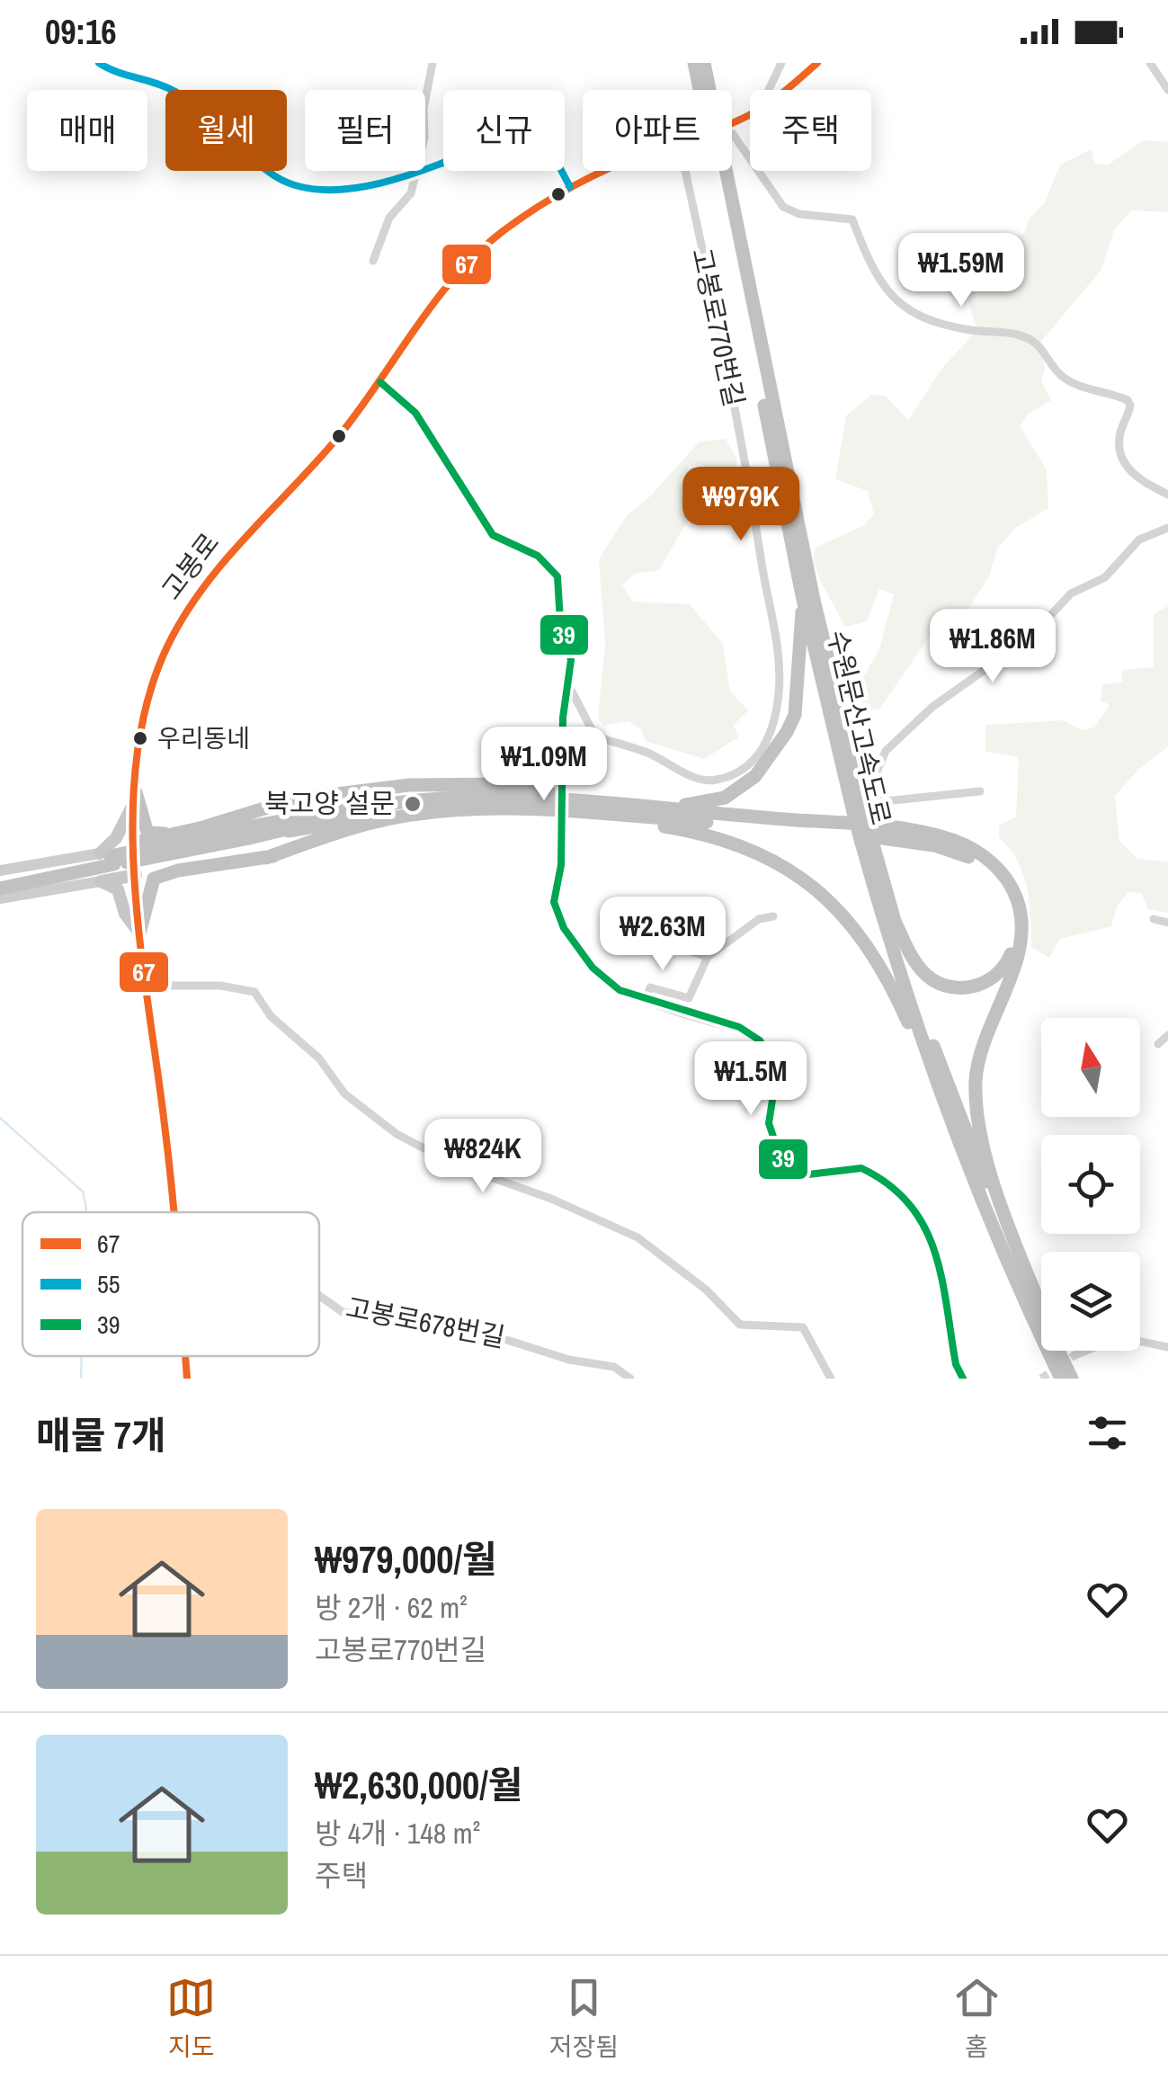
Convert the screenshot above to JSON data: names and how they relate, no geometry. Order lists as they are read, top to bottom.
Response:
{
  "streets": {
    "highway": ["수원문산고속도로"],
    "main road": ["고봉로"],
    "street": ["고봉로770번길", "고봉로678번길"]
  },
  "places": ["우리동네", "북고양 설문"],
  "lines": ["transit line 67", "transit line 55", "transit line 39"],
  "legend": ["67", "55", "39"],
  "north": "top",
  "page": {
    "status": "09:16",
    "chip": [
      "매매",
      "월세",
      "필터",
      "신규",
      "아파트",
      "주택"
    ],
    "price": [
      "₩1.59M",
      "₩979K",
      "₩1.86M",
      "₩1.09M",
      "₩2.63M",
      "₩1.5M",
      "₩824K"
    ],
    "heading": "매물 7개",
    "list": [
      {
        "name": "₩979,000/월",
        "note": "방 2개 · 62 m² · 고봉로770번길"
      },
      {
        "name": "₩2,630,000/월",
        "note": "방 4개 · 148 m² · 주택"
      }
    ],
    "tabs": ["지도", "저장됨", "홈"]
  }
}
